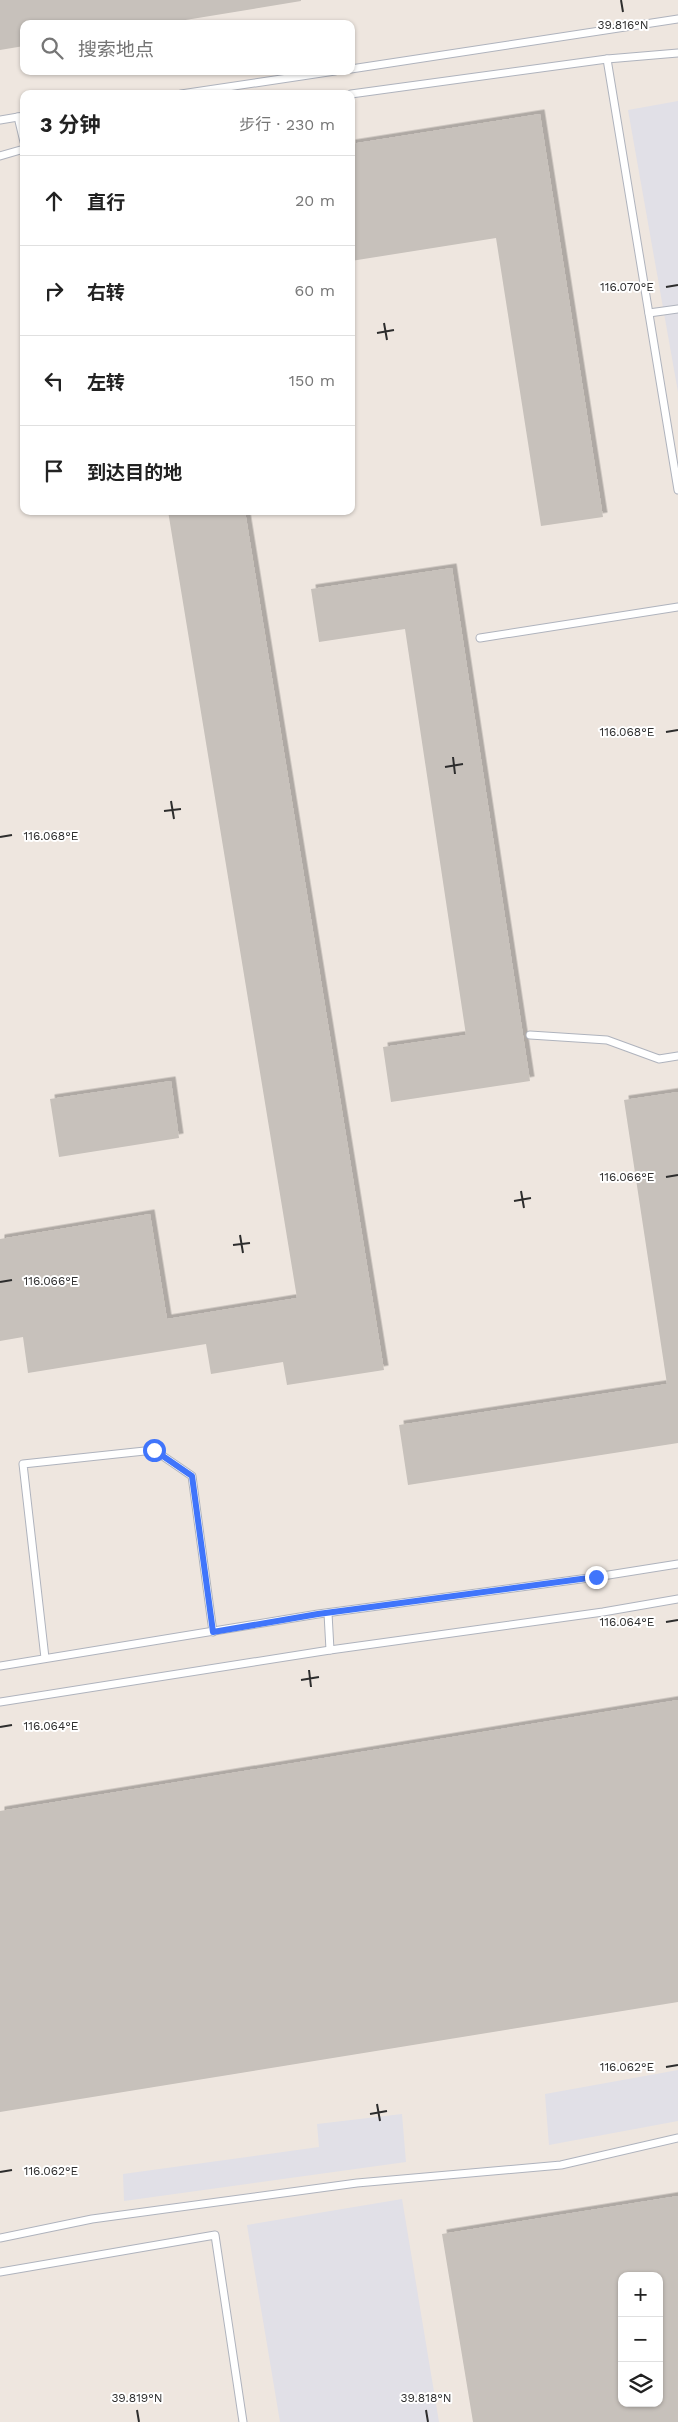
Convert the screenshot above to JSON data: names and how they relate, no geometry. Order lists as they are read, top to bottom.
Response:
{
  "page": {
    "search": "搜索地点",
    "heading": ["3 分钟", "步行 · 230 m"],
    "list": [
      ["直行", "20 m"],
      ["右转", "60 m"],
      ["左转", "150 m"],
      "到达目的地"
    ],
    "map_buttons": ["+", "−"]
  },
  "coordinates": [
    "39.816°N",
    "116.070°E",
    "116.068°E",
    "116.066°E",
    "116.064°E",
    "116.062°E",
    "39.819°N",
    "39.818°N"
  ]
}
